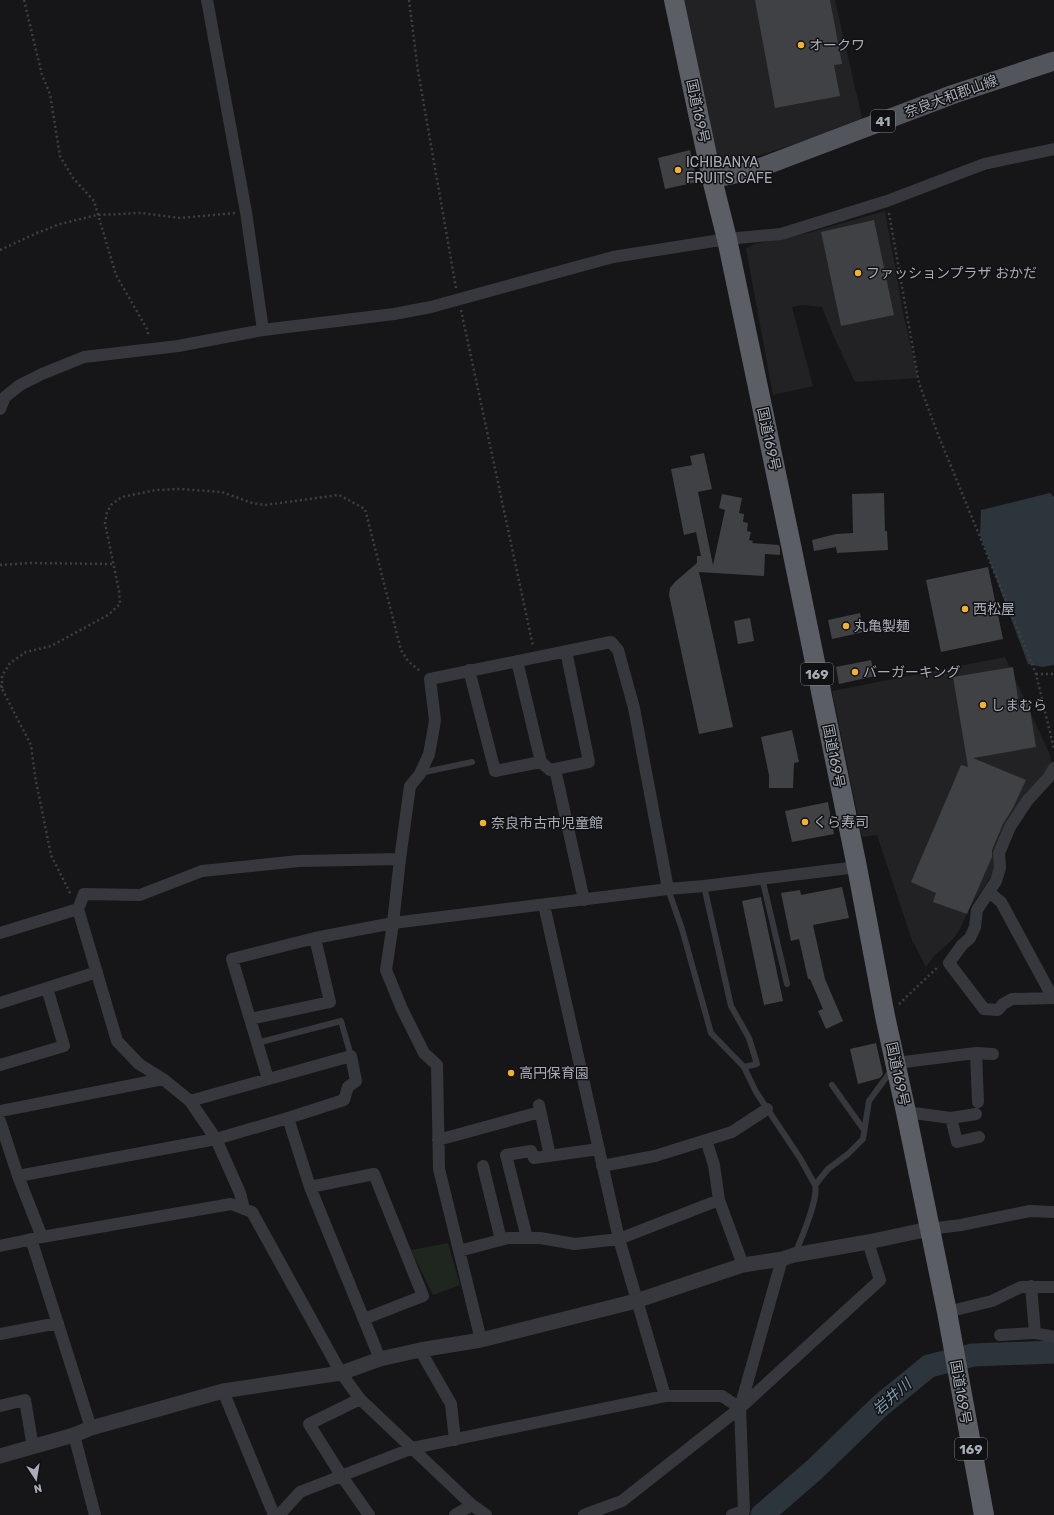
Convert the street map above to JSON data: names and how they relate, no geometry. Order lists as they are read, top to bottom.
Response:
{
  "streets": {
    "highway": ["国道169号", "169"],
    "main road": ["奈良大和郡山線", "41"]
  },
  "crossings": [
    ["奈良大和郡山線", "国道169号"]
  ],
  "water": ["岩井川"],
  "places": [
    "オークワ",
    "ICHIBANYA FRUITS CAFE",
    "ファッションプラザ おかだ",
    "西松屋",
    "丸亀製麺",
    "バーガーキング",
    "しまむら",
    "くら寿司",
    "奈良市古市児童館",
    "高円保育園"
  ],
  "north": "bottom"
}
